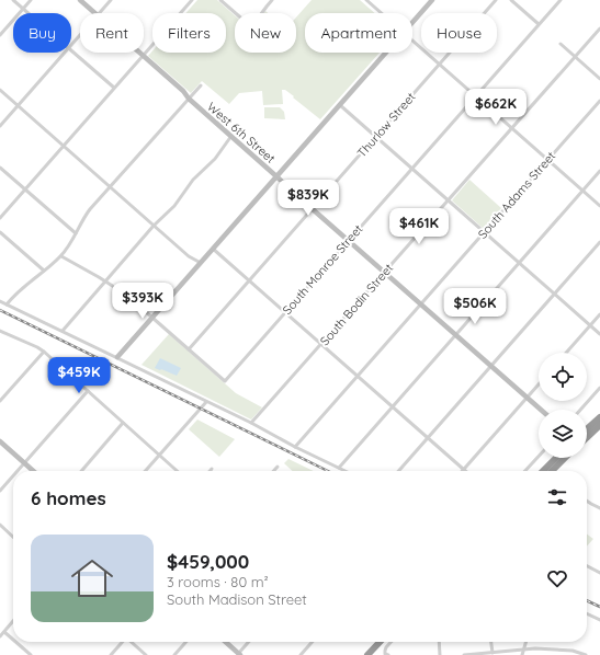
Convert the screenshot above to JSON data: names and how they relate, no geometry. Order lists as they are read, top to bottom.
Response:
{
  "streets": {
    "street": [
      "Thurlow Street",
      "West 6th Street",
      "South Adams Street",
      "South Monroe Street",
      "South Bodin Street"
    ]
  },
  "crossings": [
    ["Thurlow Street", "West 6th Street"],
    ["Thurlow Street", "South Monroe Street"],
    ["West 6th Street", "South Adams Street"],
    ["West 6th Street", "South Monroe Street"],
    ["West 6th Street", "South Bodin Street"]
  ],
  "page": {
    "chip": [
      "Buy",
      "Rent",
      "Filters",
      "New",
      "Apartment",
      "House"
    ],
    "price": [
      "$662K",
      "$839K",
      "$461K",
      "$393K",
      "$506K",
      "$459K"
    ],
    "heading": "6 homes",
    "list": [
      {
        "name": "$459,000",
        "note": "3 rooms · 80 m² · South Madison Street"
      }
    ]
  }
}
